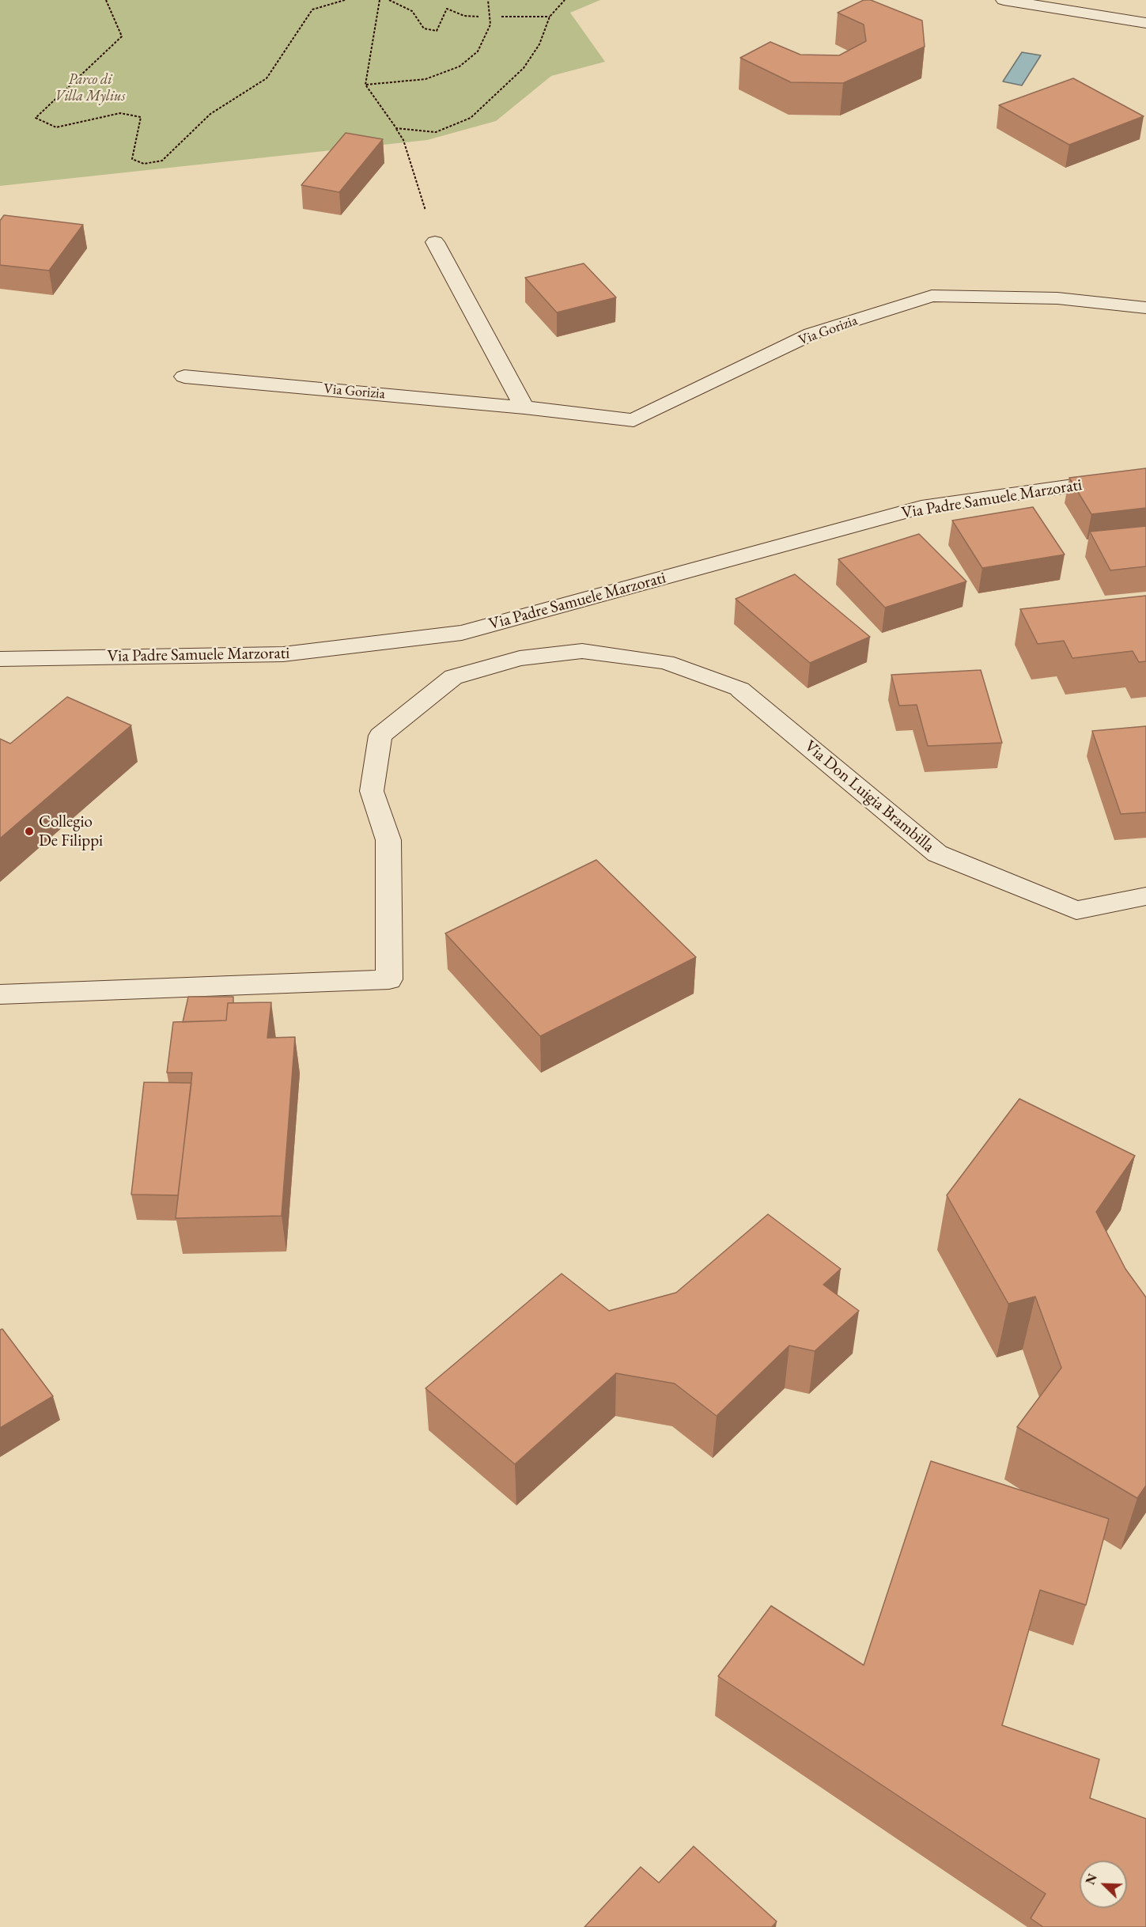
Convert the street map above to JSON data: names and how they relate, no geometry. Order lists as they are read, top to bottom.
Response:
{
  "streets": {
    "street": ["Via Gorizia", "Via Padre Samuele Marzorati", "Via Don Luigia Brambilla"]
  },
  "parks": ["Parco di Villa Mylius"],
  "places": ["Collegio De Filippi"],
  "north": "top left"
}
